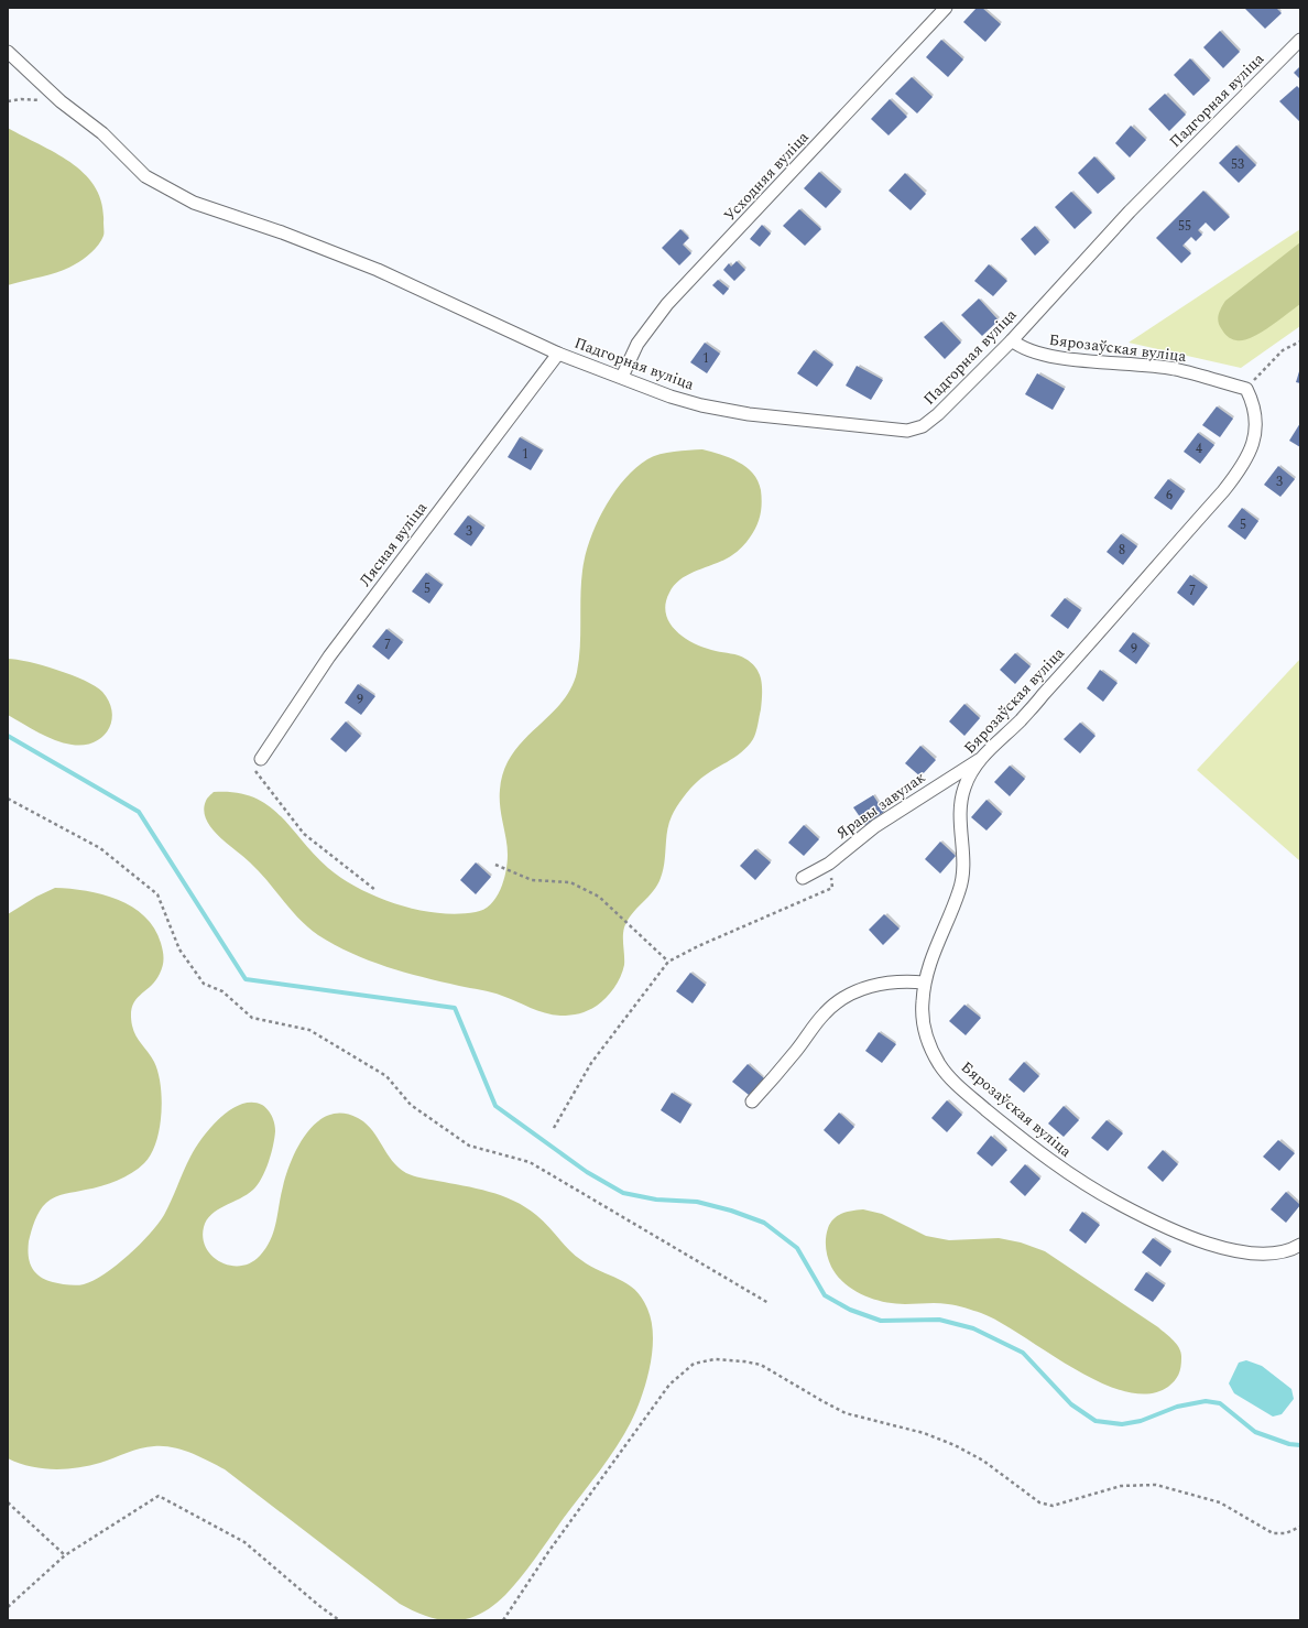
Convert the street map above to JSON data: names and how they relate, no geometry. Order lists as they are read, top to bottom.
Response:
{
  "streets": {
    "street": [
      "Падгорная вуліца",
      "Усходняя вуліца",
      "Бярозаўская вуліца",
      "Лясная вуліца",
      "Яравы завулак"
    ]
  },
  "crossings": [
    ["Падгорная вуліца", "Усходняя вуліца"],
    ["Падгорная вуліца", "Бярозаўская вуліца"],
    ["Падгорная вуліца", "Лясная вуліца"],
    ["Бярозаўская вуліца", "Яравы завулак"]
  ],
  "house_numbers": [
    "53",
    "55",
    "1",
    "4",
    "1",
    "3",
    "6",
    "5",
    "3",
    "8",
    "5",
    "7",
    "7",
    "9",
    "9"
  ]
}
